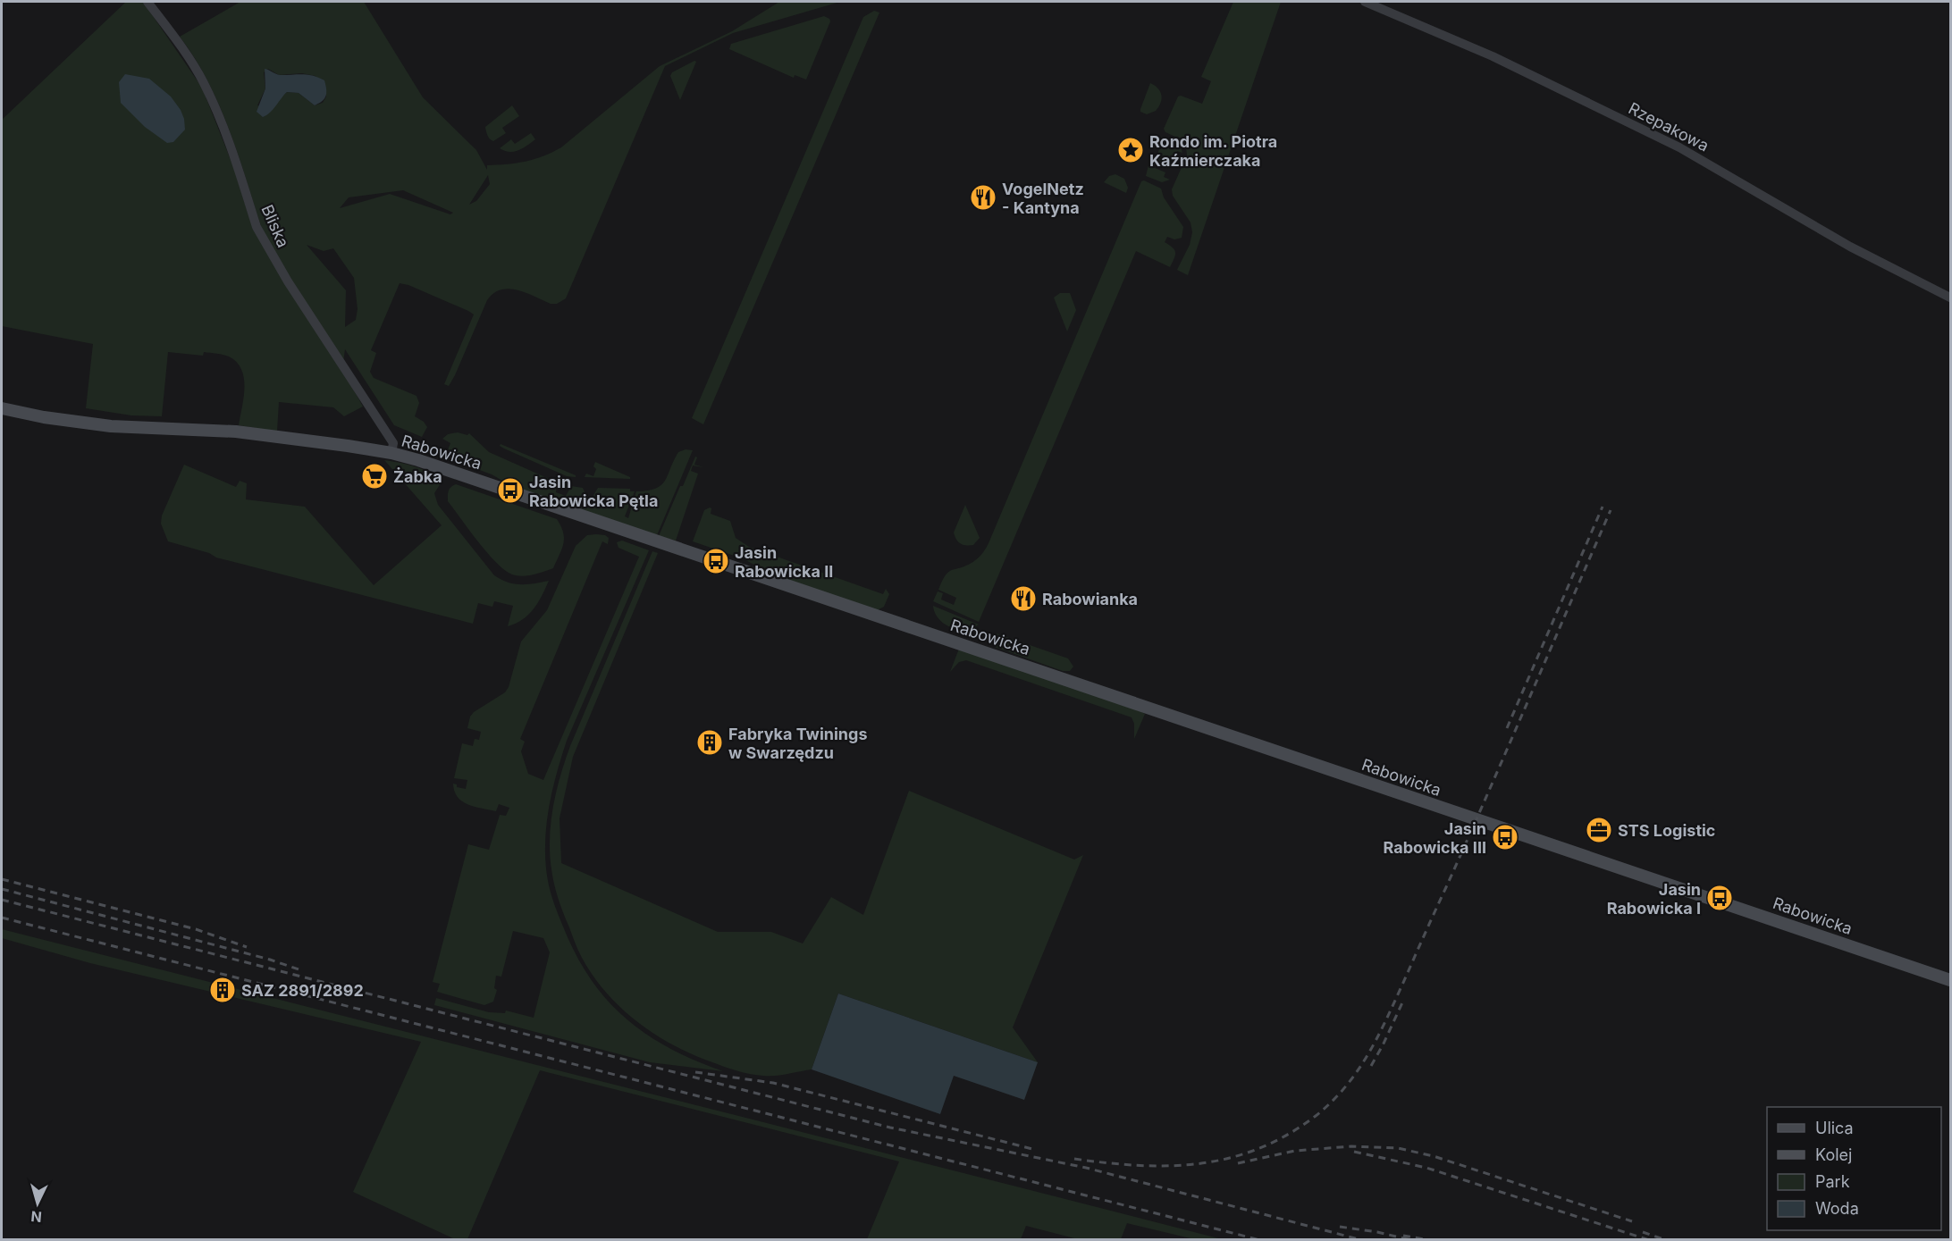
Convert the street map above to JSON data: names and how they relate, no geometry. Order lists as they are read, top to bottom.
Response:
{
  "streets": {
    "street": ["Rzepakowa", "Bliska", "Rabowicka"]
  },
  "crossings": [
    ["Bliska", "Rabowicka"]
  ],
  "places": {
    "place": ["Rondo im. Piotra Kaźmierczaka"],
    "restaurant": ["VogelNetz - Kantyna", "Rabowianka"],
    "supermarket": ["Żabka"],
    "bus stop": [
      "Jasin Rabowicka Pętla",
      "Jasin Rabowicka II",
      "Jasin Rabowicka III",
      "Jasin Rabowicka I"
    ],
    "building": ["Fabryka Twinings w Swarzędzu", "SAZ 2891/2892"],
    "office": ["STS Logistic"]
  },
  "legend": [
    "Ulica",
    "Kolej",
    "Park",
    "Woda"
  ],
  "north": "bottom"
}
